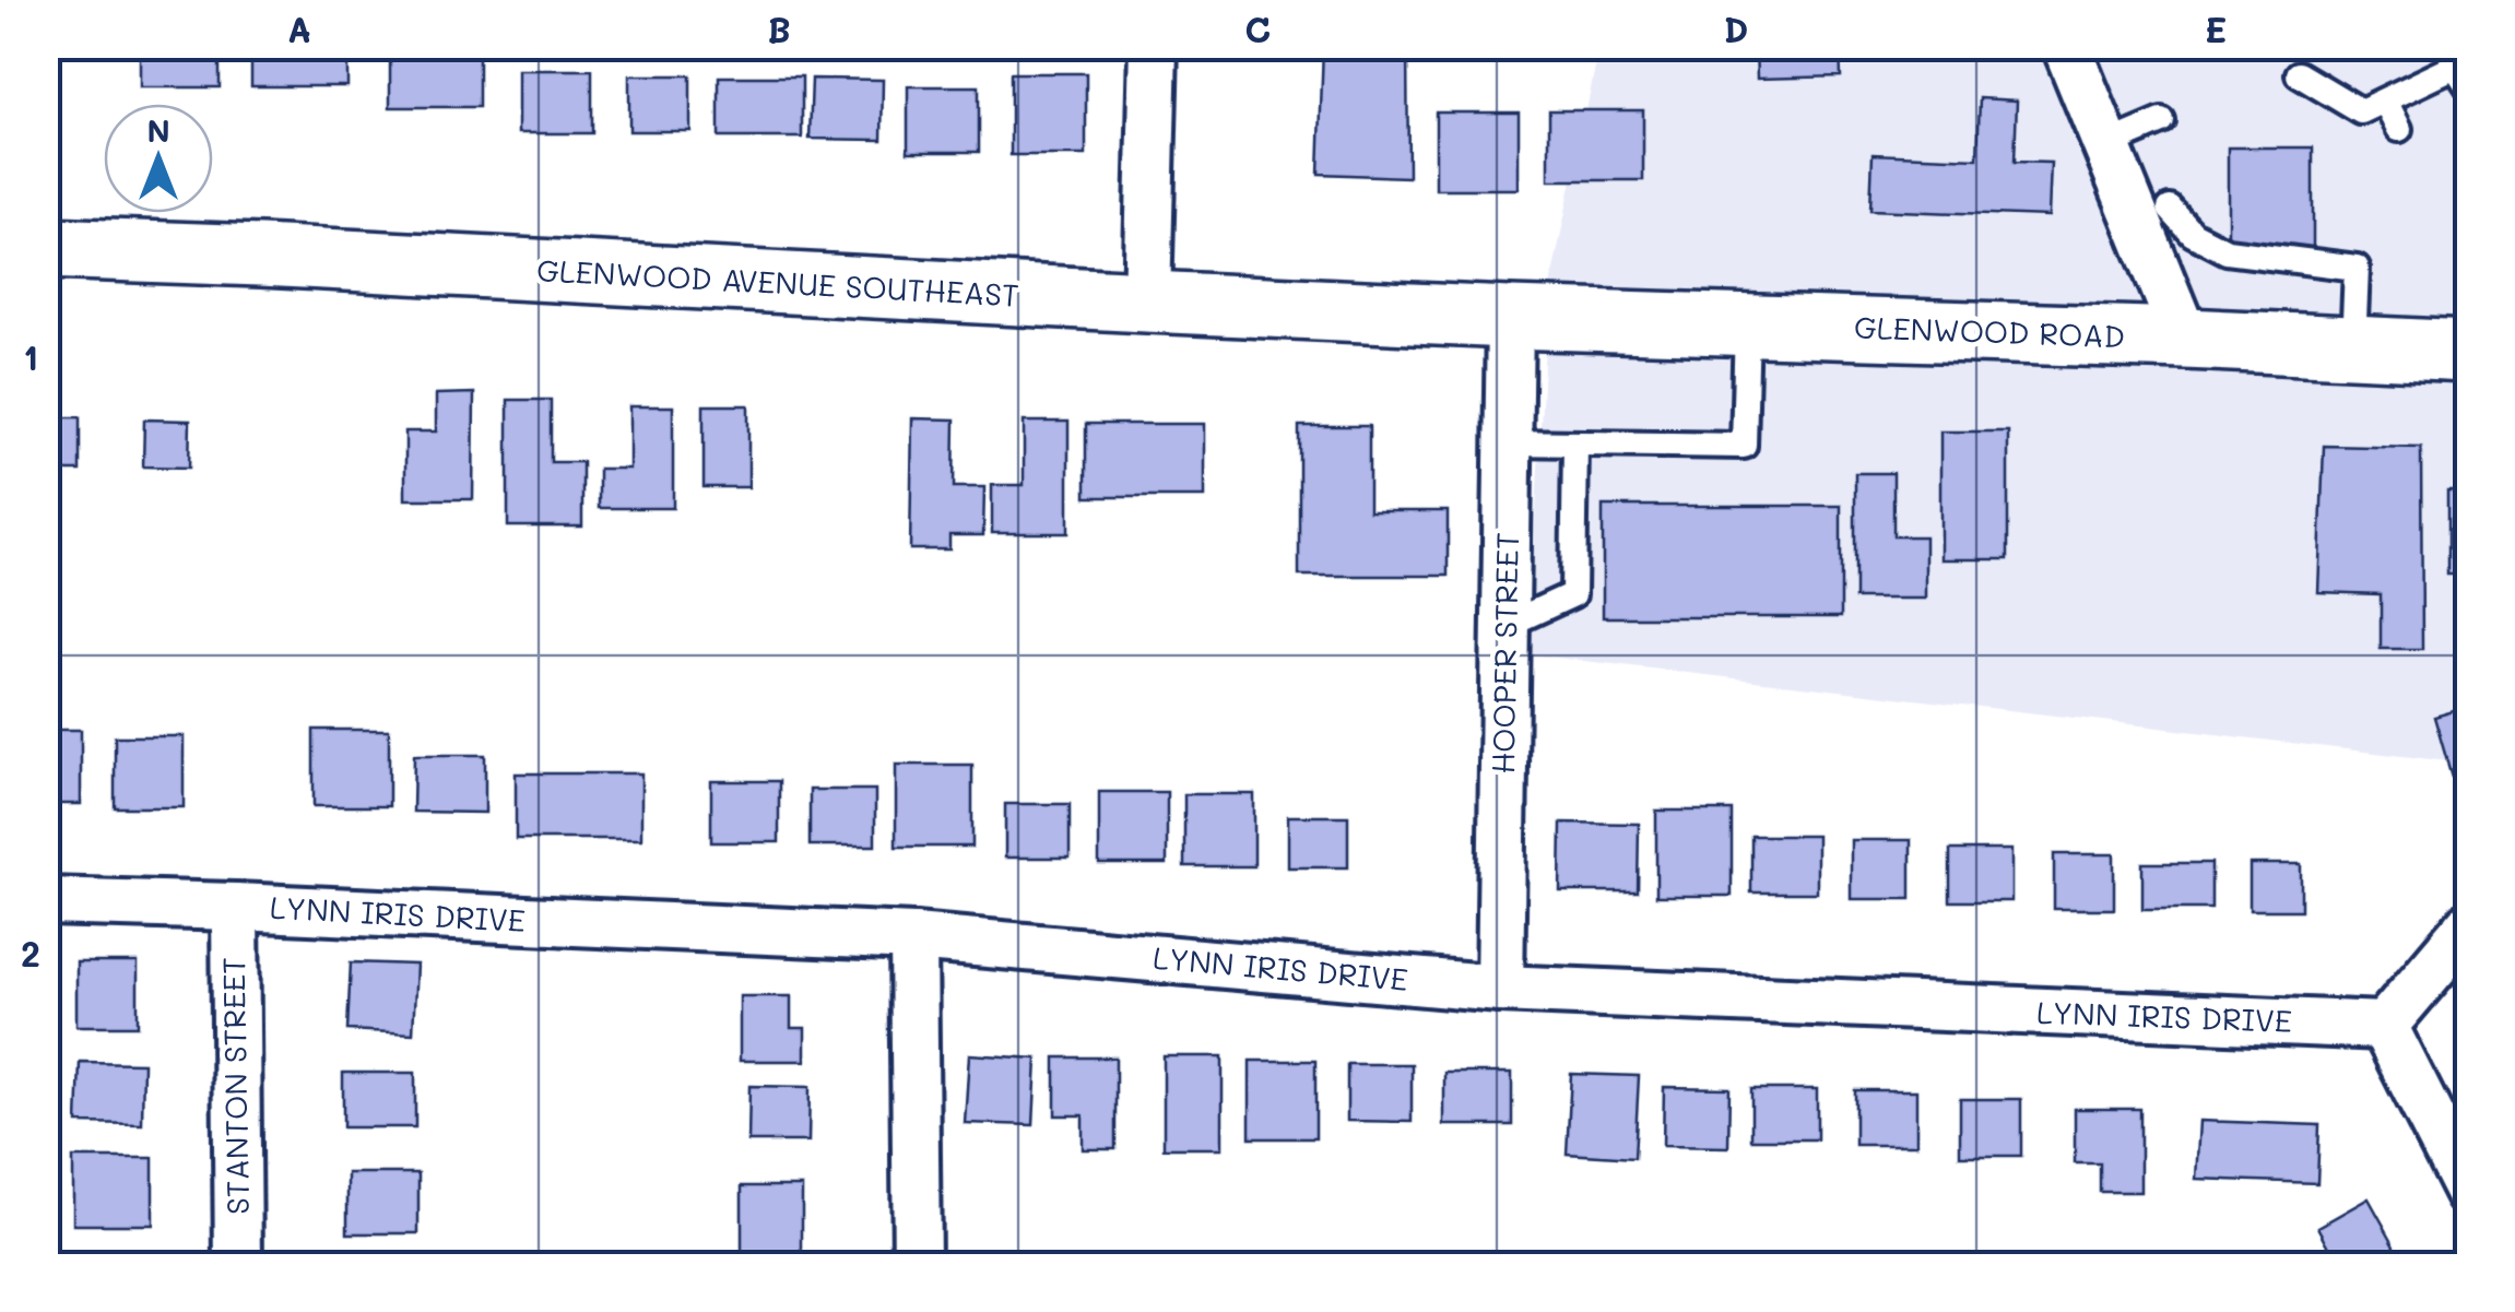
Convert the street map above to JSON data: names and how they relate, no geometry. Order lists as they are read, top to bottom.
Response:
{
  "streets": {
    "main road": ["GLENWOOD AVENUE SOUTHEAST", "GLENWOOD ROAD"],
    "street": ["HOOPER STREET", "LYNN IRIS DRIVE", "STANTON STREET"]
  },
  "crossings": [
    ["GLENWOOD AVENUE SOUTHEAST", "GLENWOOD ROAD"],
    ["GLENWOOD AVENUE SOUTHEAST", "HOOPER STREET"],
    ["GLENWOOD ROAD", "HOOPER STREET"],
    ["HOOPER STREET", "LYNN IRIS DRIVE"],
    ["LYNN IRIS DRIVE", "STANTON STREET"]
  ],
  "north": "top",
  "grid": {
    "columns": [
      "A",
      "B",
      "C",
      "D",
      "E"
    ],
    "rows": ["1", "2"]
  }
}
